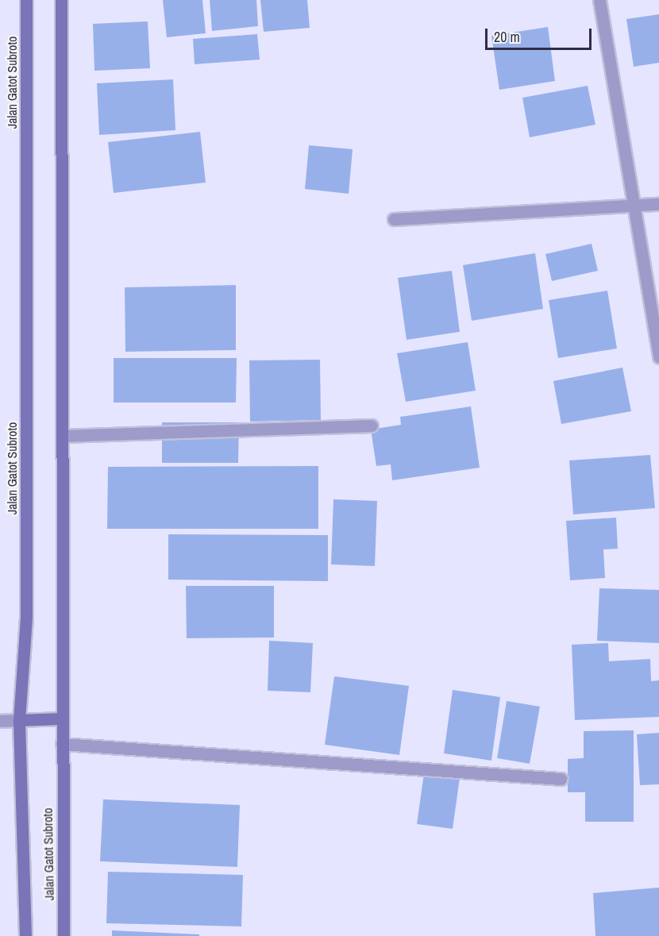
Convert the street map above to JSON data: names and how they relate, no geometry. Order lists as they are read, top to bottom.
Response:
{
  "streets": {
    "street": ["Jalan Gatot Subroto"]
  },
  "scale_bar": "20 m"
}
